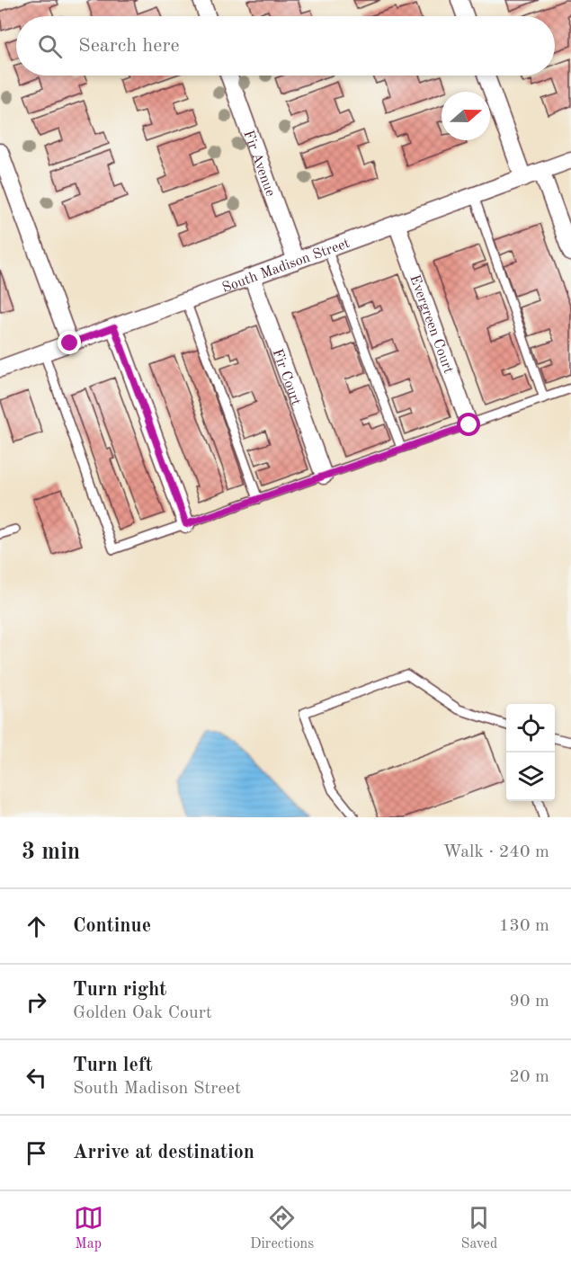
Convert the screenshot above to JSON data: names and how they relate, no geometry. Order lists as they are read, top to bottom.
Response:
{
  "streets": {
    "street": [
      "Fir Avenue",
      "South Madison Street",
      "Evergreen Court",
      "Fir Court"
    ]
  },
  "crossings": [
    ["Fir Avenue", "South Madison Street"],
    ["South Madison Street", "Evergreen Court"],
    ["South Madison Street", "Fir Court"]
  ],
  "north": "right",
  "page": {
    "search": "Search here",
    "heading": ["3 min", "Walk · 240 m"],
    "list": [
      ["Continue", "130 m"],
      ["Turn right", "Golden Oak Court", "90 m"],
      ["Turn left", "South Madison Street", "20 m"],
      "Arrive at destination"
    ],
    "nav": ["Map", "Directions", "Saved"]
  }
}
